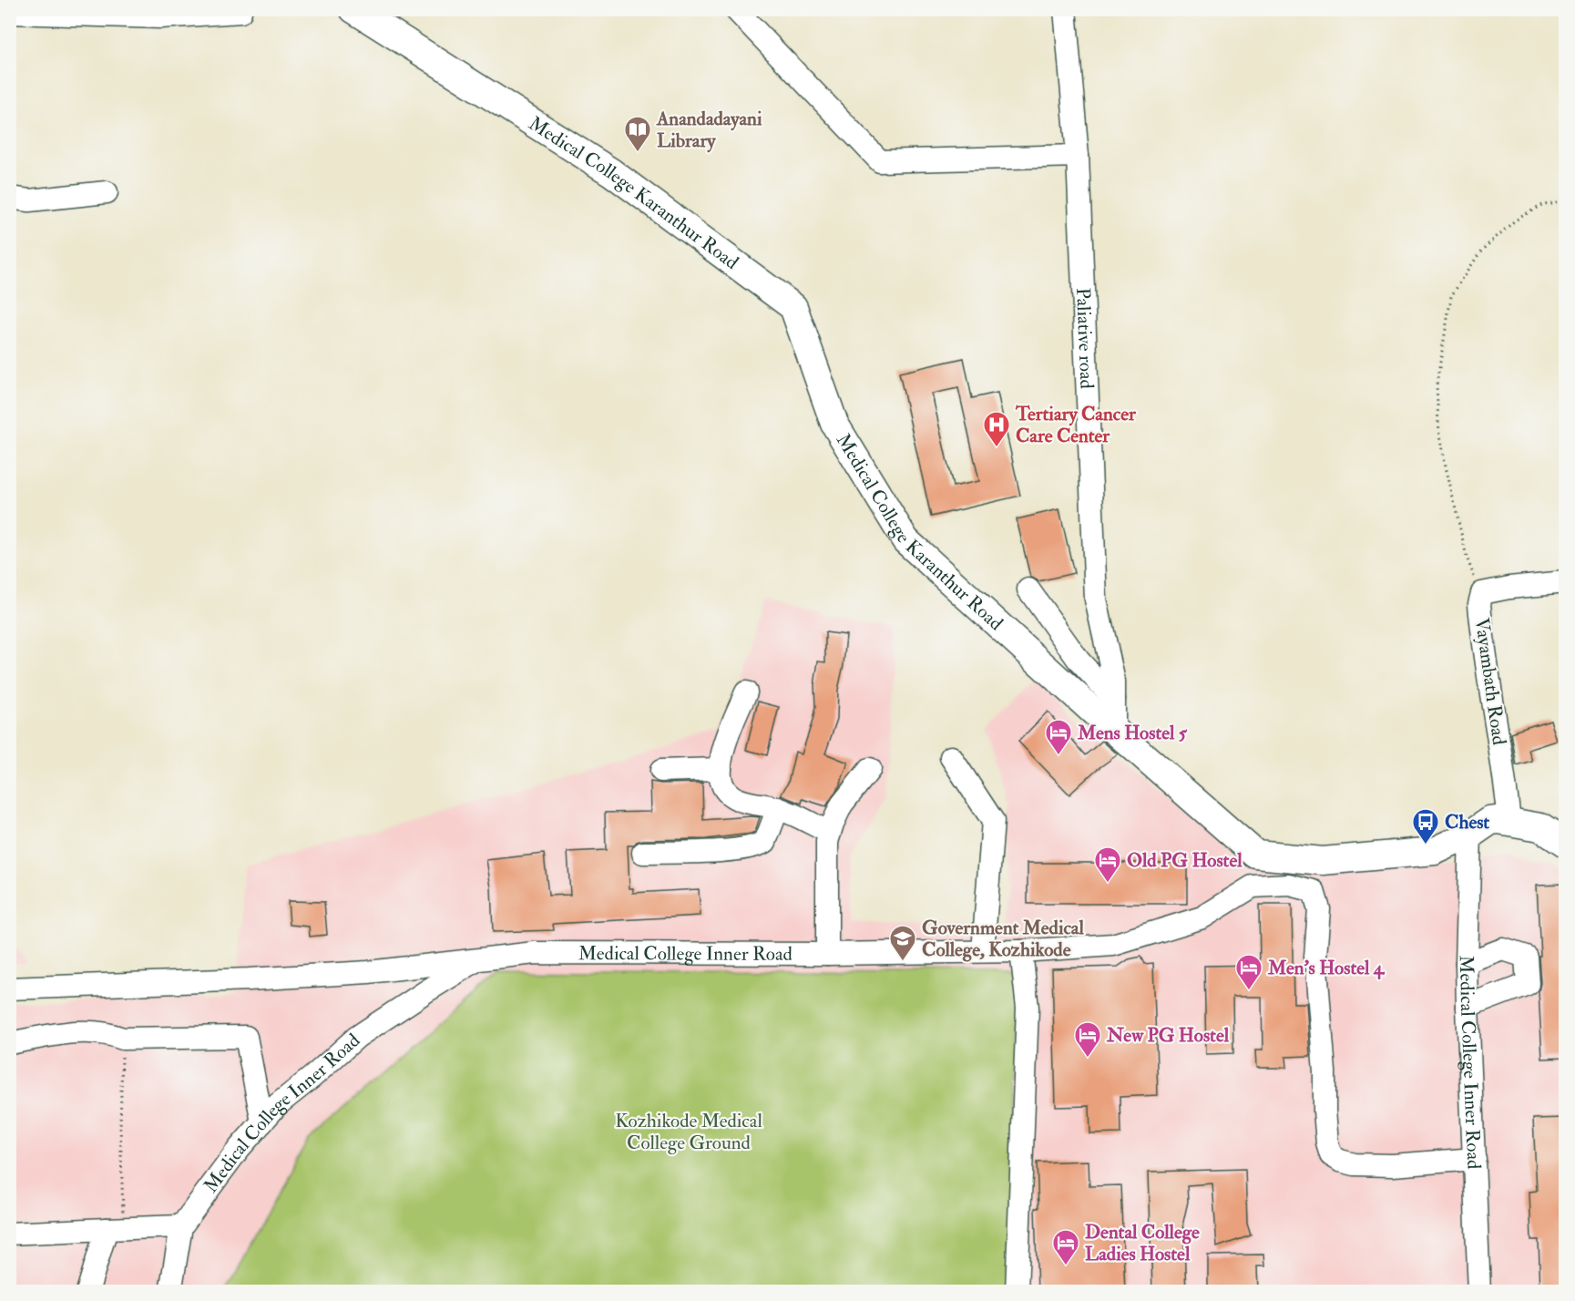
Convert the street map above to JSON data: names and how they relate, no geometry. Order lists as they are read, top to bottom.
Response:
{
  "streets": {
    "main road": ["Medical College Karanthur Road"],
    "street": ["Paliative road", "Vayambath Road", "Medical College Inner Road"]
  },
  "crossings": [
    ["Medical College Karanthur Road", "Paliative road"],
    ["Medical College Karanthur Road", "Vayambath Road"],
    ["Medical College Karanthur Road", "Medical College Inner Road"]
  ],
  "parks": ["Kozhikode Medical College Ground"],
  "places": {
    "library": ["Anandadayani Library"],
    "hospital": ["Tertiary Cancer Care Center"],
    "hotel": [
      "Mens Hostel 5",
      "Old PG Hostel",
      "Men's Hostel 4",
      "New PG Hostel",
      "Dental College Ladies Hostel"
    ],
    "bus stop": ["Chest"],
    "school or university": ["Government Medical College, Kozhikode"]
  }
}
